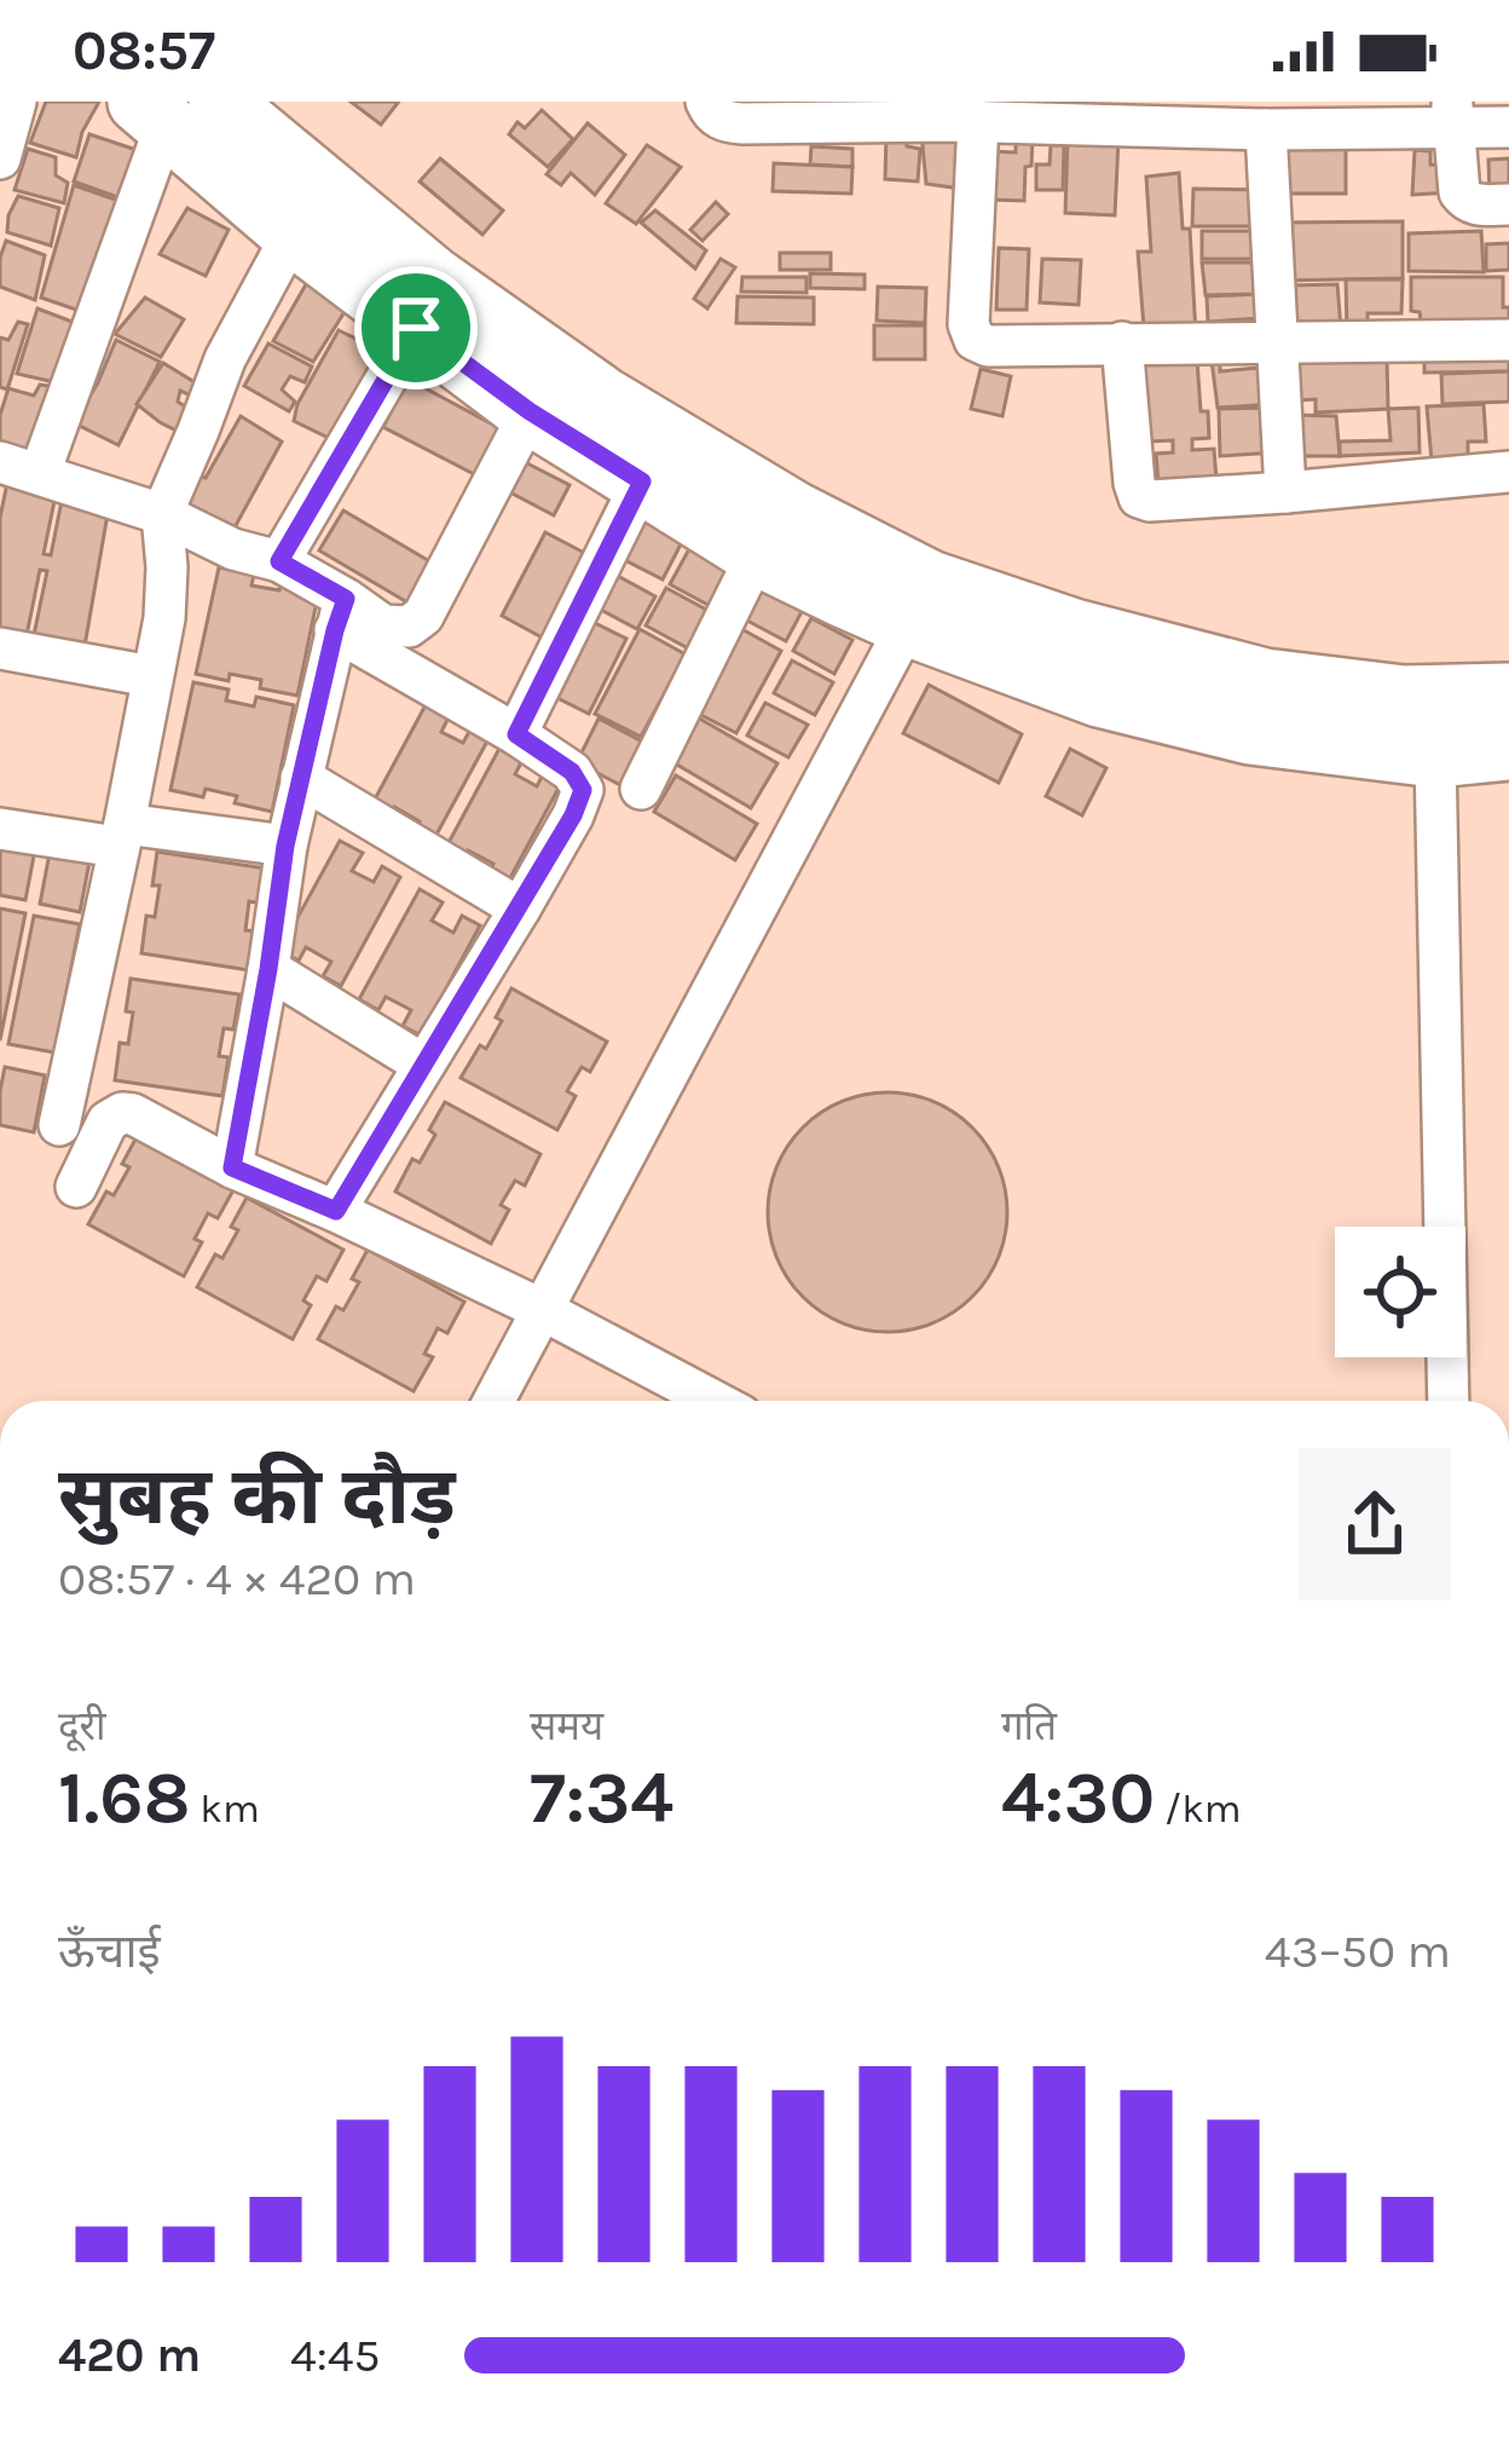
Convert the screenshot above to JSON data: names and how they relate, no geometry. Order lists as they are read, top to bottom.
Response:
{
  "page": {
    "status": "08:57",
    "heading": ["सुबह की दौड़", "08:57 · 4 × 420 m"],
    "stats": [
      ["दूरी", "1.68 km"],
      ["समय", "7:34"],
      ["गति", "4:30 /km"]
    ],
    "chart": ["ऊँचाई", "43–50 m"],
    "list": [
      {
        "name": "420 m",
        "note": "4:45"
      }
    ]
  }
}
